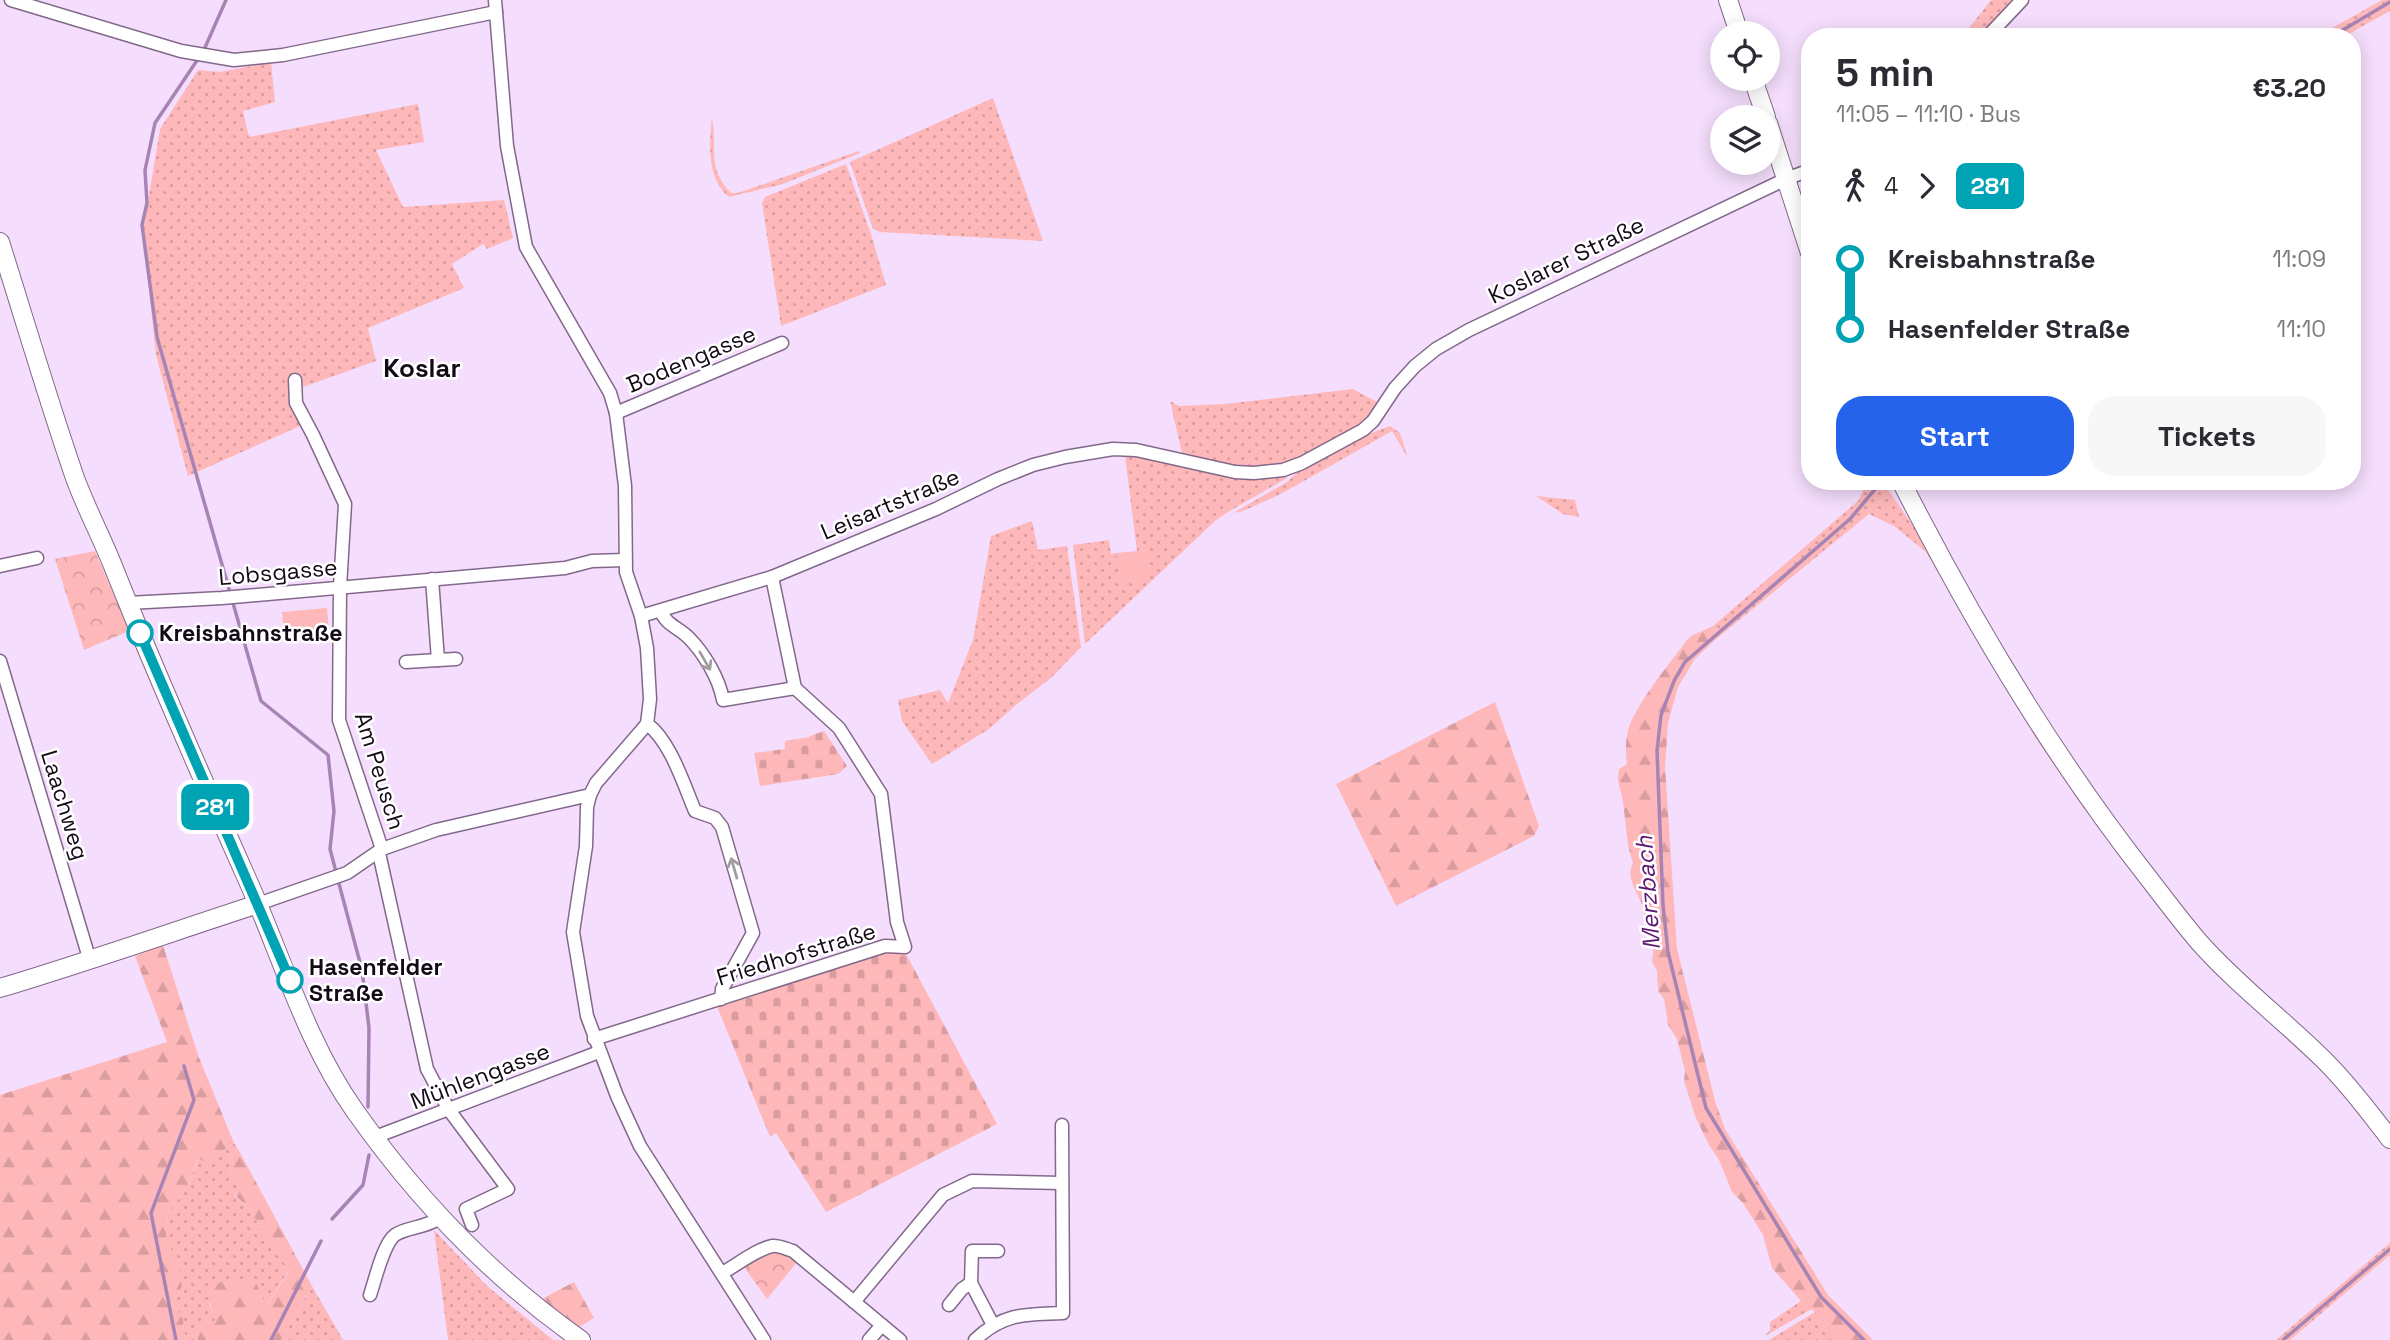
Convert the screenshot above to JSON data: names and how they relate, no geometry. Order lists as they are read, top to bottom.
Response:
{
  "streets": {
    "street": [
      "Koslarer Straße",
      "Bodengasse",
      "Leisartstraße",
      "Lobsgasse",
      "Am Peusch",
      "Laachweg",
      "Friedhofstraße",
      "Mühlengasse"
    ]
  },
  "crossings": [
    ["Koslarer Straße", "Leisartstraße"],
    ["Lobsgasse", "Am Peusch"],
    ["Am Peusch", "Mühlengasse"]
  ],
  "districts": ["Koslar"],
  "water": ["Merzbach"],
  "places": ["Kreisbahnstraße", "Hasenfelder Straße"],
  "lines": ["bus line 281"],
  "page": {
    "on_map": "281",
    "heading": ["5 min", "11:05 – 11:10 · Bus", "€3.20"],
    "legs": ["4", "281"],
    "list": [
      {
        "name": "Kreisbahnstraße",
        "value": "11:09"
      },
      {
        "name": "Hasenfelder Straße",
        "value": "11:10"
      }
    ],
    "buttons": ["Start", "Tickets"]
  }
}
